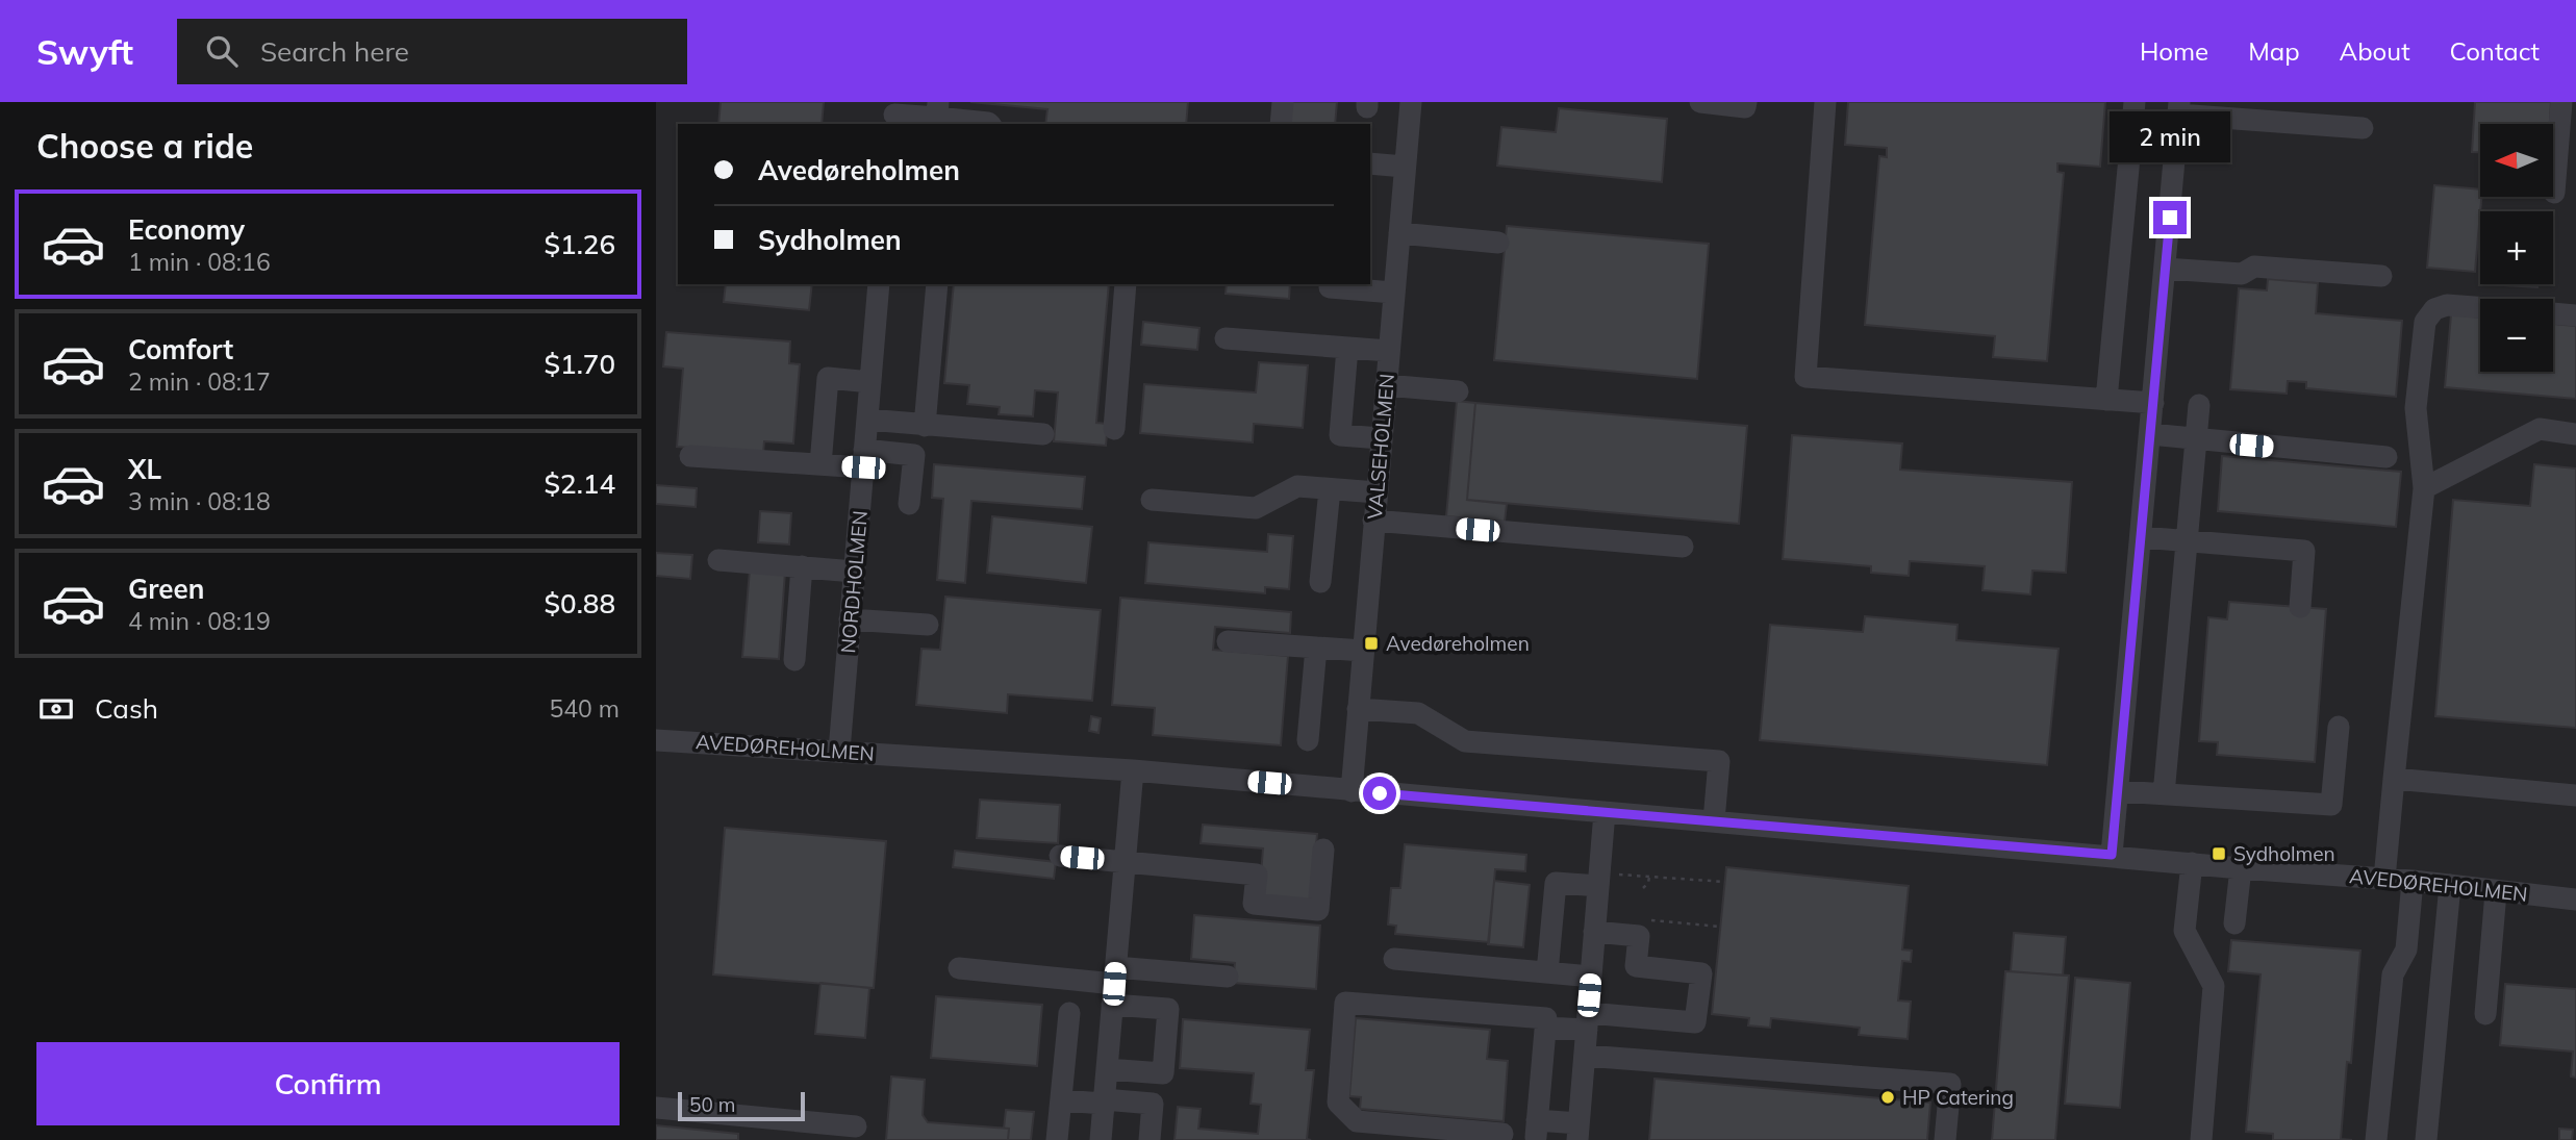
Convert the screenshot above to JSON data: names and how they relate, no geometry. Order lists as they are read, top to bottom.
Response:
{
  "streets": {
    "street": ["VALSEHOLMEN", "NORDHOLMEN", "AVEDØREHOLMEN"]
  },
  "crossings": [
    ["VALSEHOLMEN", "AVEDØREHOLMEN"],
    ["NORDHOLMEN", "AVEDØREHOLMEN"]
  ],
  "places": {
    "transit": ["Avedøreholmen", "Sydholmen"],
    "other": ["HP Catering"]
  },
  "scale_bar": "50 m",
  "north": "left",
  "page": {
    "header": "Swyft",
    "search": "Search here",
    "nav": [
      "Home",
      "Map",
      "About",
      "Contact"
    ],
    "heading": "Choose a ride",
    "bubble": "2 min",
    "map_buttons": ["+", "−"],
    "banner": ["Avedøreholmen", "Sydholmen"],
    "list": [
      {
        "name": "Economy",
        "note": "1 min · 08:16",
        "value": "$1.26"
      },
      {
        "name": "Comfort",
        "note": "2 min · 08:17",
        "value": "$1.70"
      },
      {
        "name": "XL",
        "note": "3 min · 08:18",
        "value": "$2.14"
      },
      {
        "name": "Green",
        "note": "4 min · 08:19",
        "value": "$0.88"
      }
    ],
    "pay": ["Cash", "540 m"],
    "buttons": "Confirm",
    "scale": "50 m"
  }
}
